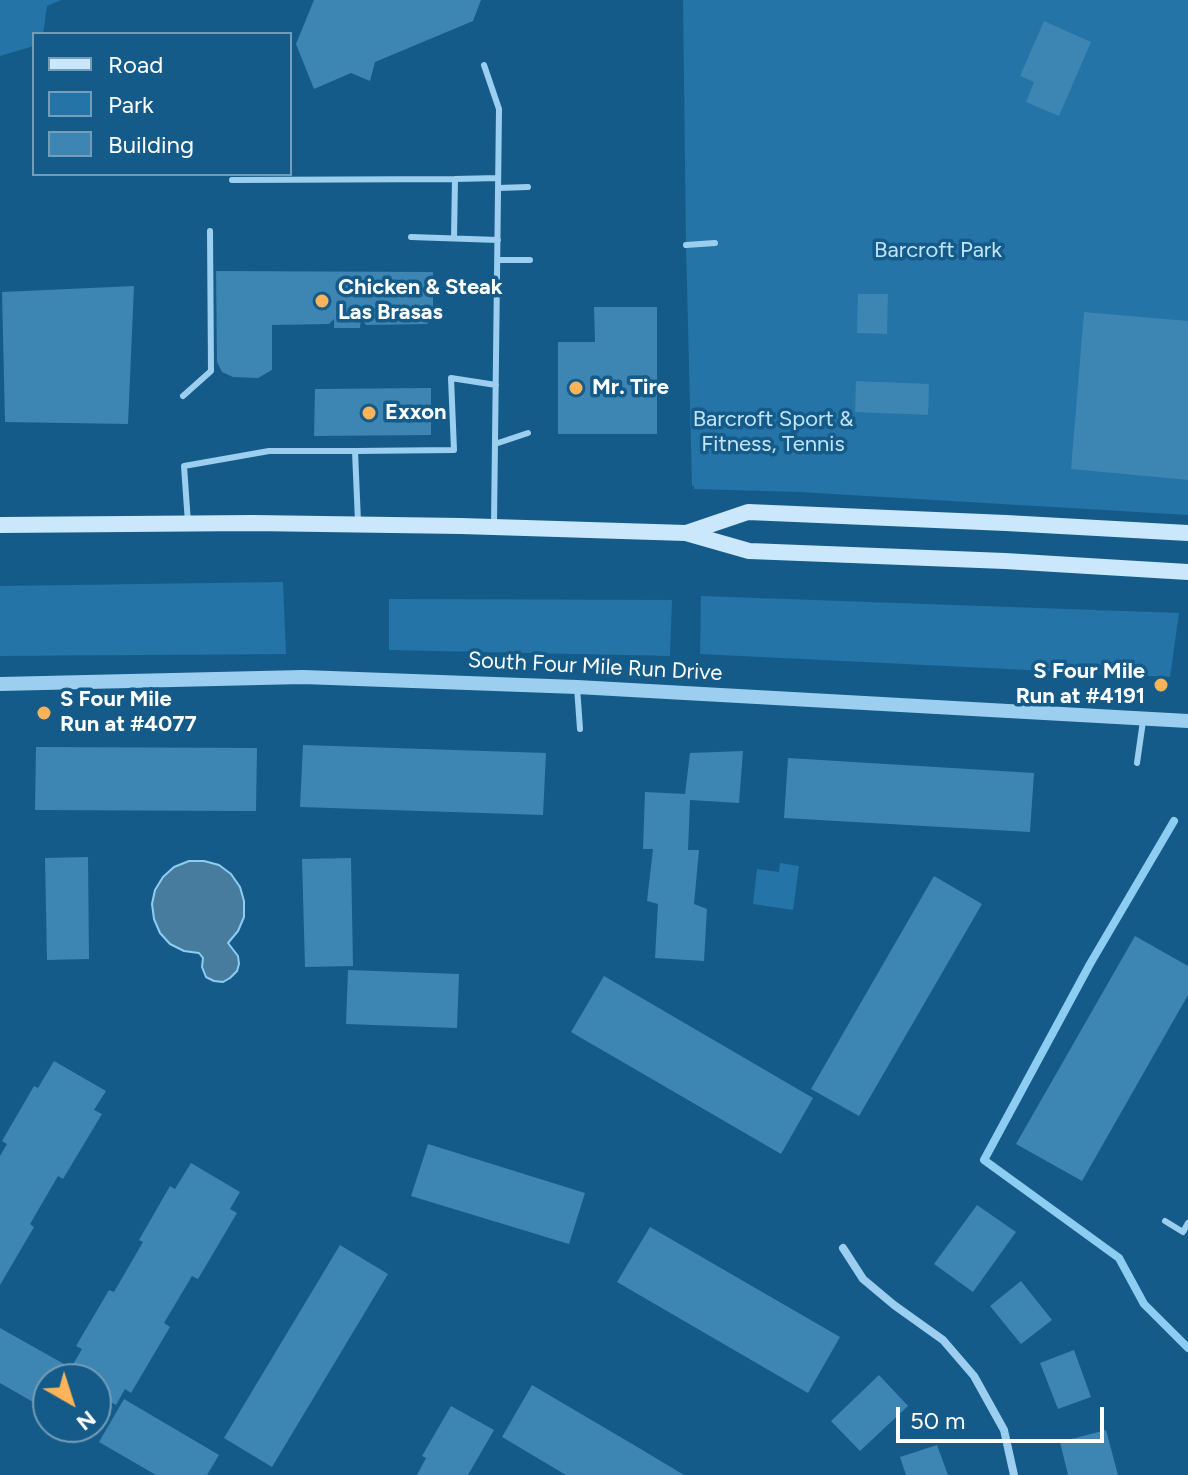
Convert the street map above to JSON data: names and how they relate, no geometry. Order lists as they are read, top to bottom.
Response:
{
  "streets": {
    "street": ["South Four Mile Run Drive"]
  },
  "parks": ["Barcroft Park", "Barcroft Sport & Fitness, Tennis"],
  "places": [
    "Chicken & Steak Las Brasas",
    "Mr. Tire",
    "Exxon",
    "S Four Mile Run at #4191",
    "S Four Mile Run at #4077"
  ],
  "legend": ["Road", "Park", "Building"],
  "scale_bar": "50 m",
  "north": "bottom right"
}
